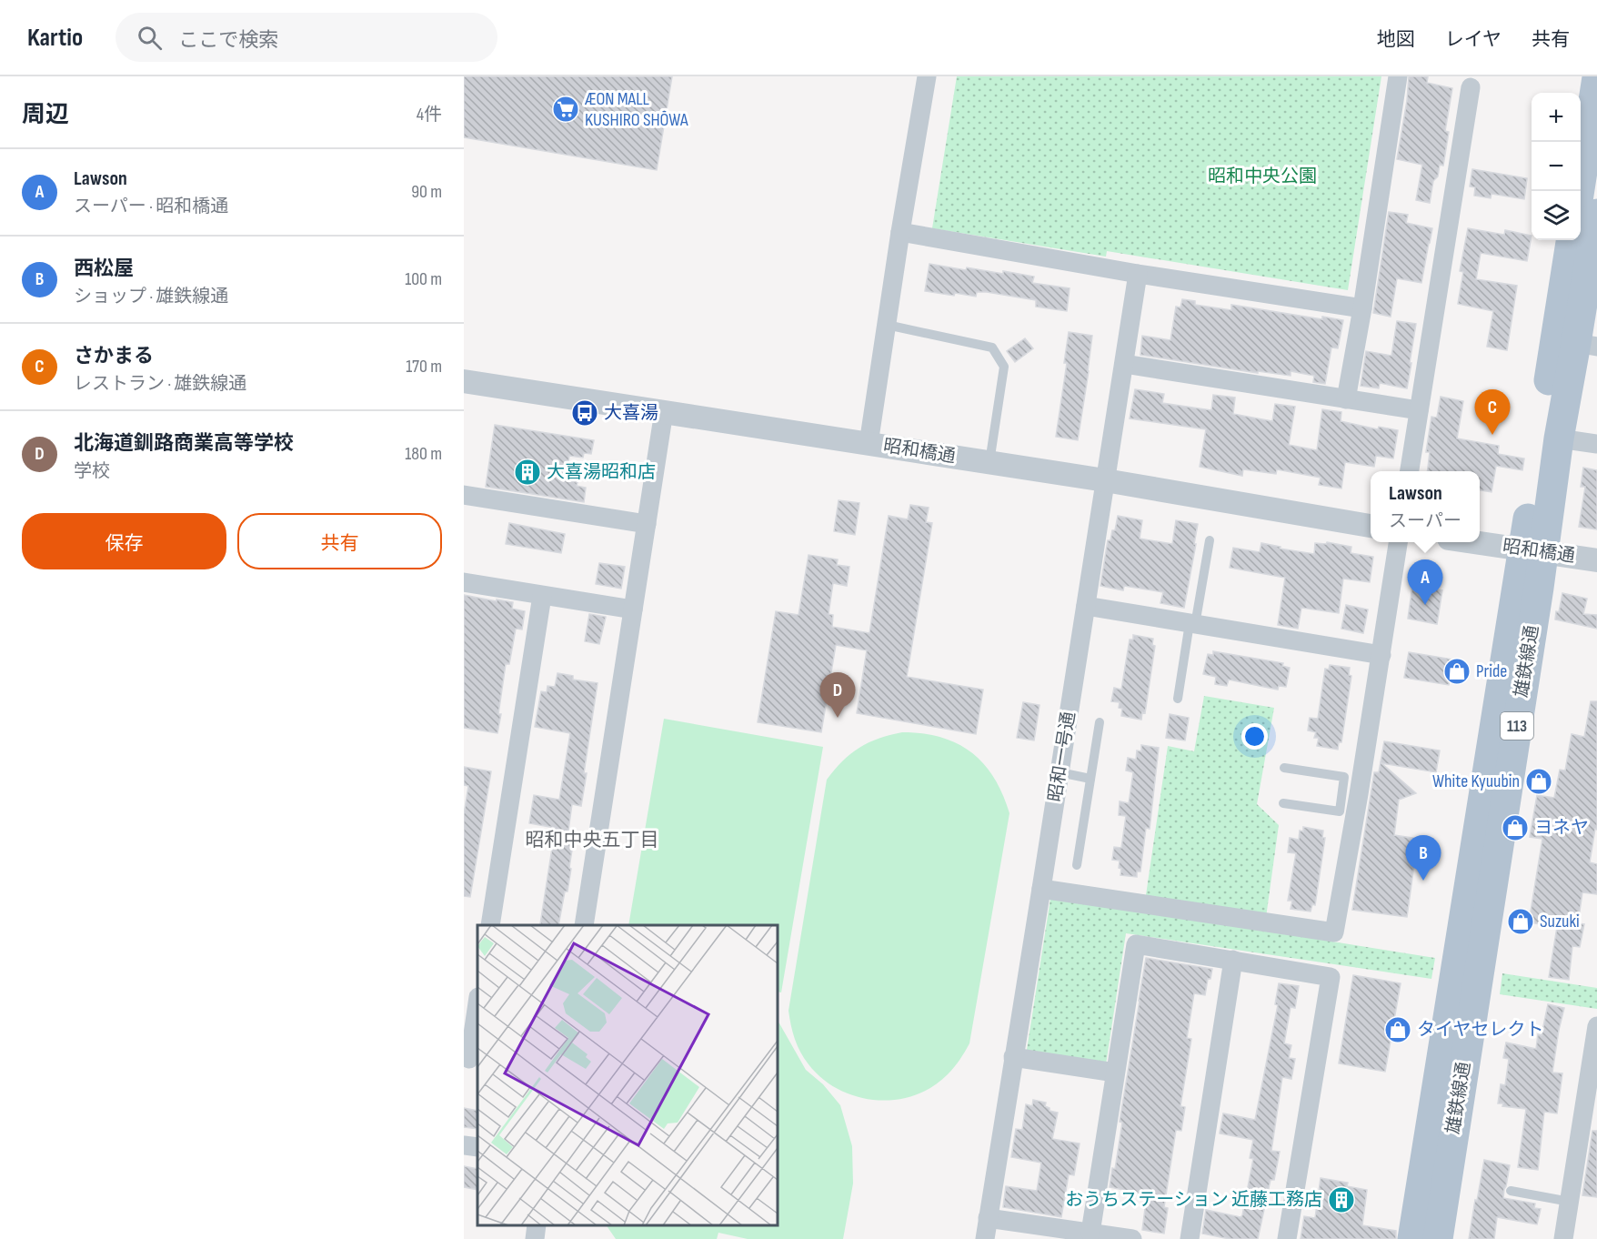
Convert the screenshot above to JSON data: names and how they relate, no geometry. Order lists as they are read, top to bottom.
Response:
{
  "streets": {
    "main road": ["雄鉄線通", "113"],
    "street": ["昭和橋通", "昭和一号通"]
  },
  "crossings": [
    ["昭和橋通", "雄鉄線通"],
    ["昭和橋通", "昭和一号通"]
  ],
  "districts": ["昭和中央五丁目"],
  "parks": ["昭和中央公園"],
  "places": {
    "supermarket": ["ÆON MALL KUSHIRO SHŌWA"],
    "bus stop": ["大喜湯"],
    "building": ["大喜湯昭和店", "おうちステーション 近藤工務店"],
    "shop": [
      "Pride",
      "White Kyuubin",
      "ヨネヤ",
      "Suzuki",
      "タイヤセレクト"
    ]
  },
  "page": {
    "header": "Kartio",
    "search": "ここで検索",
    "nav": ["地図", "レイヤ", "共有"],
    "heading": ["周辺", "4件"],
    "map_buttons": ["+", "−"],
    "list": [
      {
        "mark": "A",
        "name": "Lawson",
        "note": "スーパー · 昭和橋通",
        "value": "90 m"
      },
      {
        "mark": "B",
        "name": "西松屋",
        "note": "ショップ · 雄鉄線通",
        "value": "100 m"
      },
      {
        "mark": "C",
        "name": "さかまる",
        "note": "レストラン · 雄鉄線通",
        "value": "170 m"
      },
      {
        "mark": "D",
        "name": "北海道釧路商業高等学校",
        "note": "学校",
        "value": "180 m"
      }
    ],
    "pins": [
      "C",
      "A",
      "D",
      "B"
    ],
    "popup": ["Lawson", "スーパー"],
    "buttons": ["保存", "共有"]
  }
}
